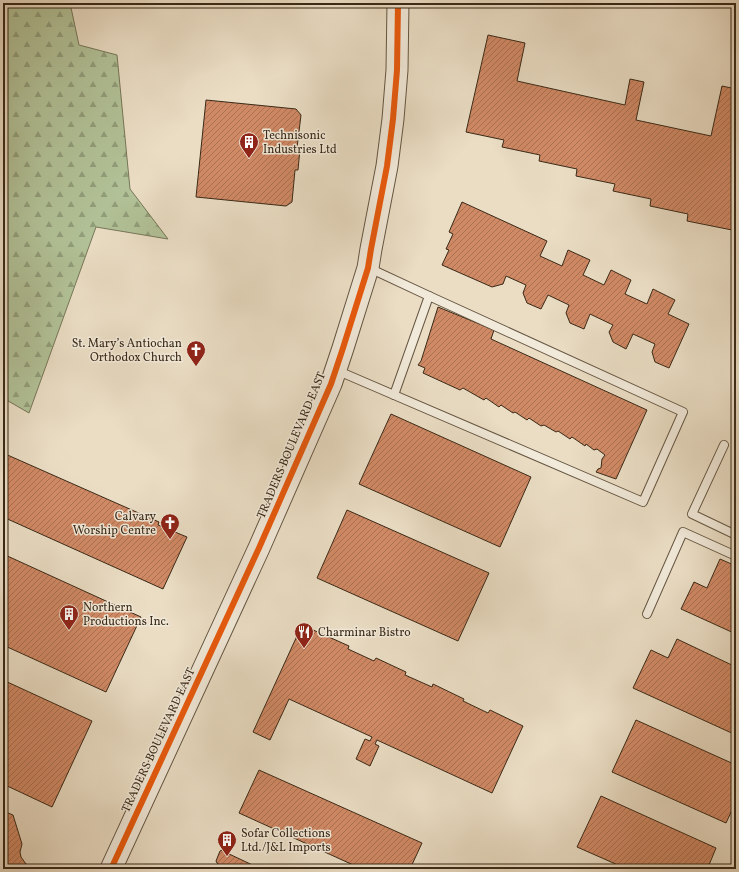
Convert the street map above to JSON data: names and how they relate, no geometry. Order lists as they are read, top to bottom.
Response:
{
  "streets": {
    "street": ["TRADERS BOULEVARD EAST"]
  },
  "places": {
    "building": ["Technisonic Industries Ltd", "Northern Productions Inc.", "Sofar Collections Ltd./J&L Imports"],
    "church": ["St. Mary’s Antiochan Orthodox Church", "Calvary Worship Centre"],
    "restaurant": ["Charminar Bistro"]
  }
}
